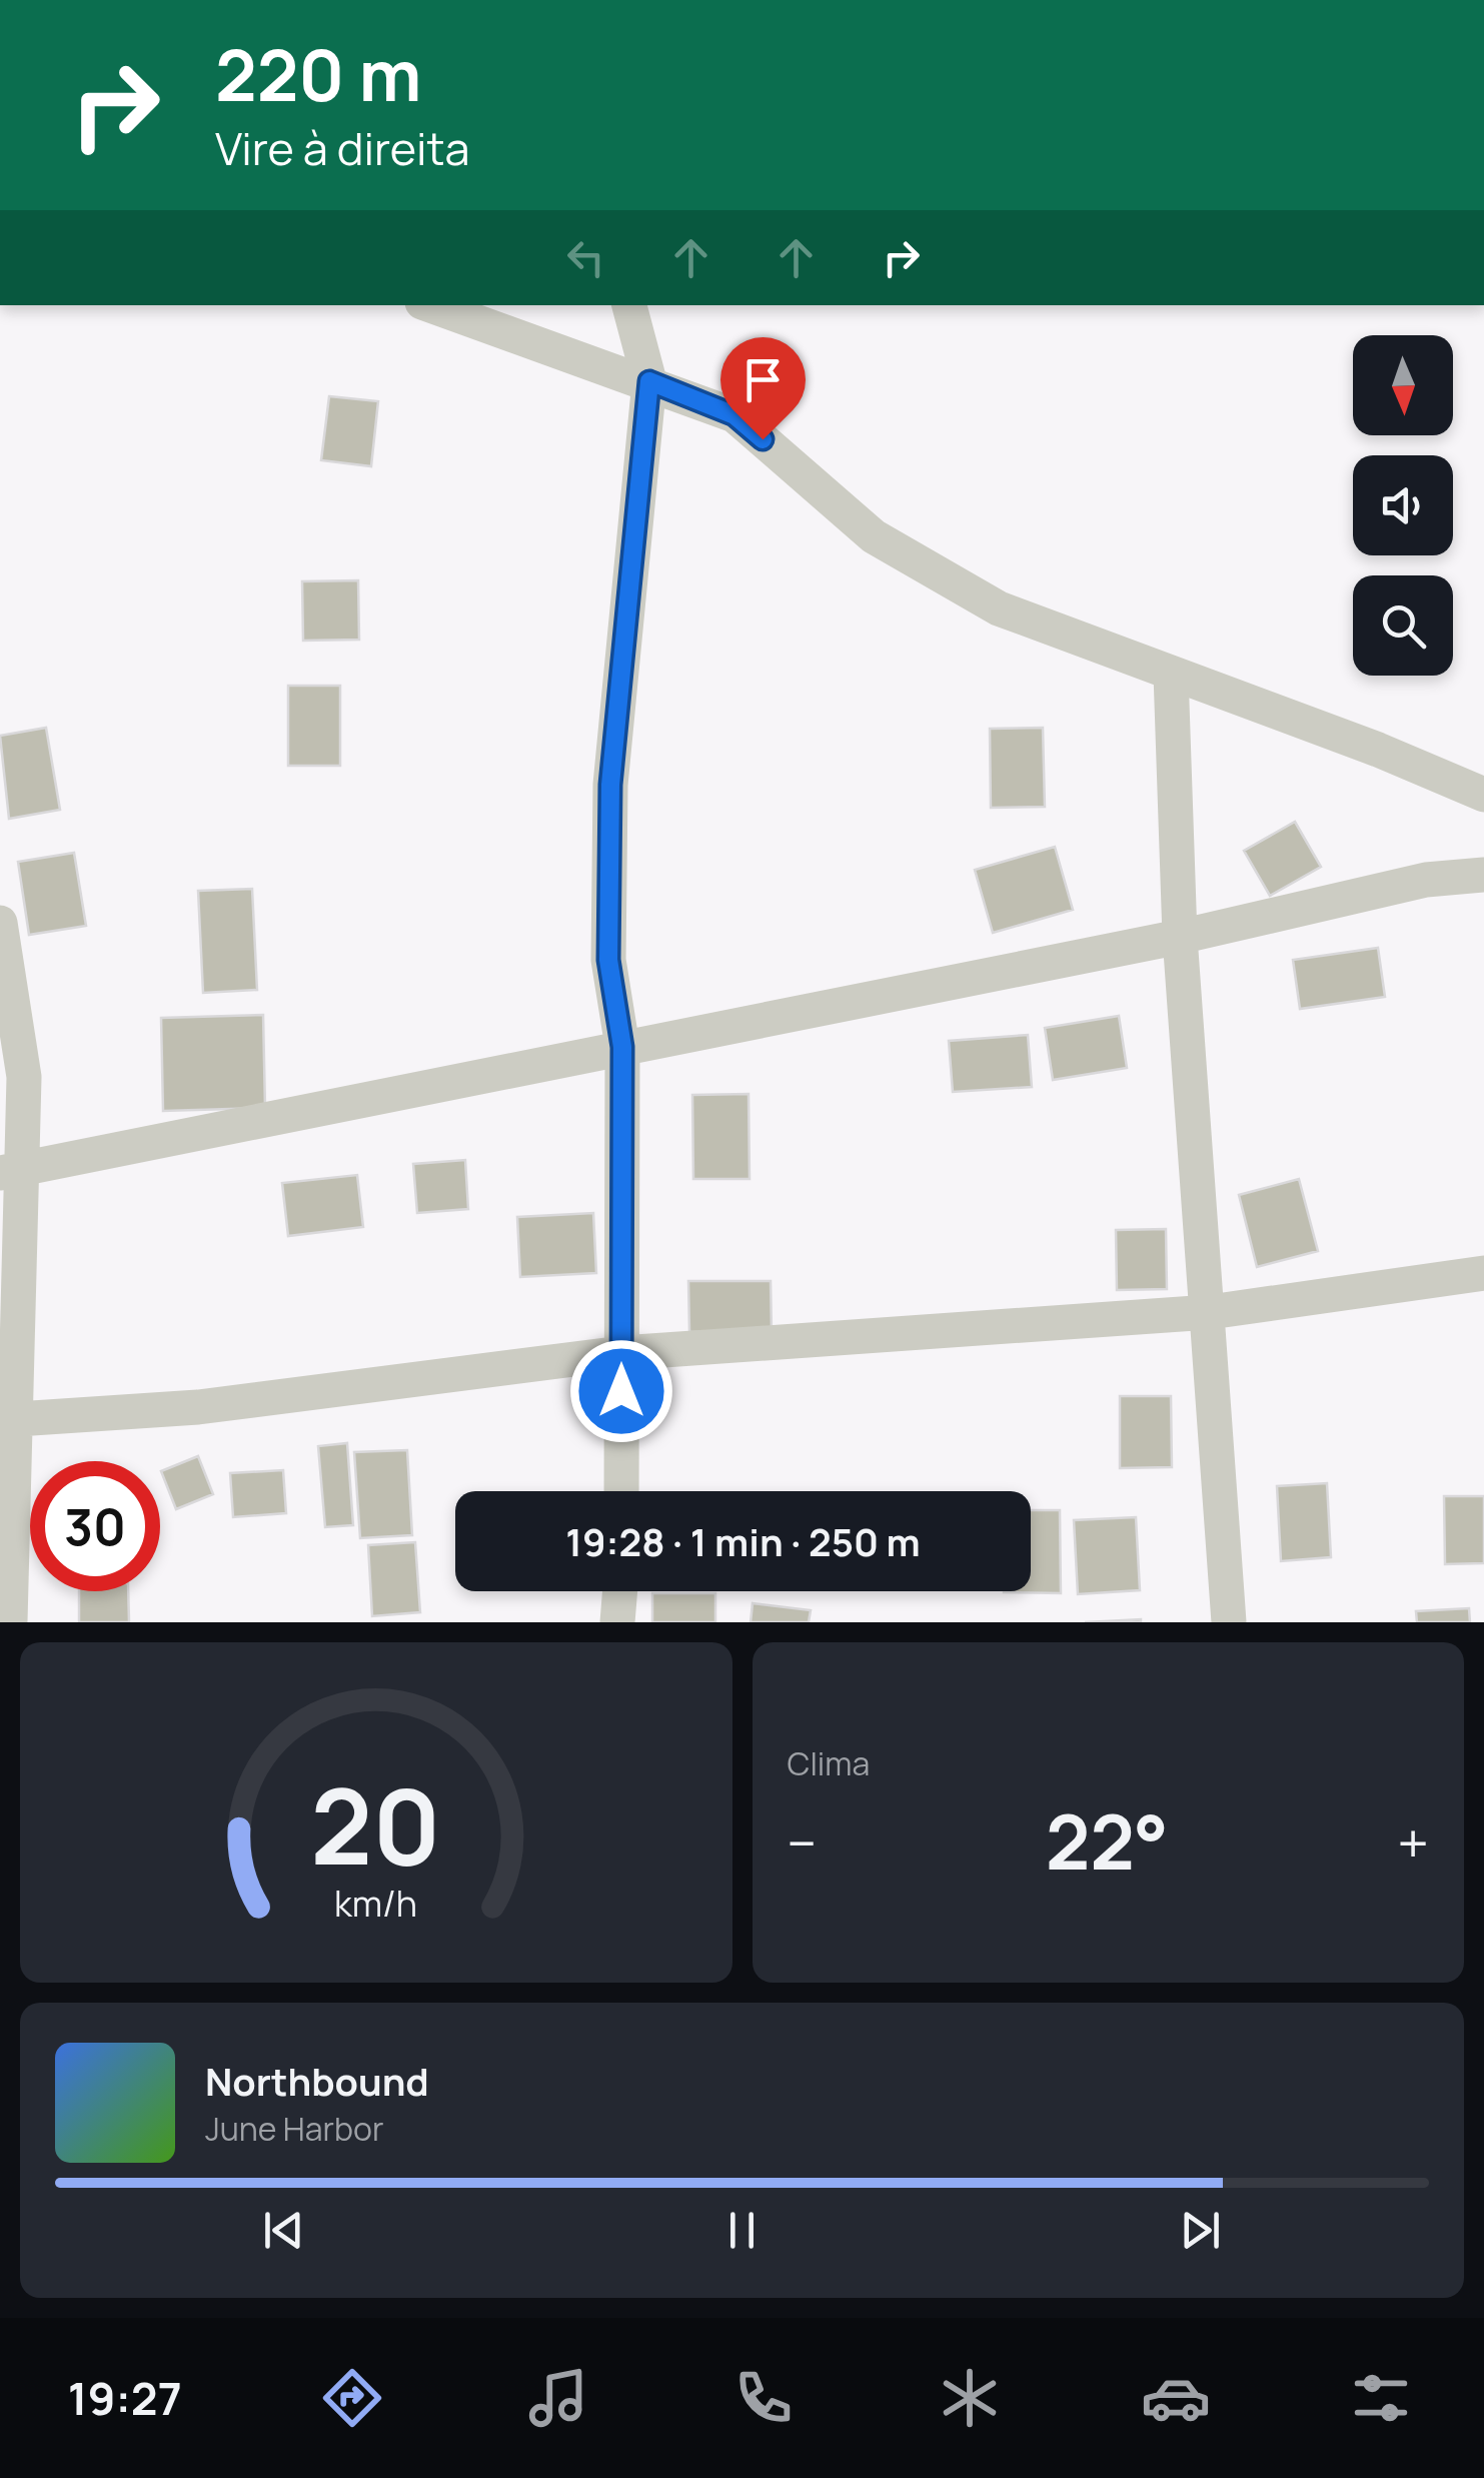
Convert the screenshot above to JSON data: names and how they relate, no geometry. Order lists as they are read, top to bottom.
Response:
{
  "north": "bottom",
  "page": {
    "turn": ["220 m", "Vire à direita"],
    "limit": "30",
    "trip": "19:28 · 1 min · 250 m",
    "tile": "Clima",
    "heat": ["−", "22°", "+"],
    "song": ["Northbound", "June Harbor"],
    "tabs": "19:27",
    "gauge": ["20", "km/h"]
  }
}
